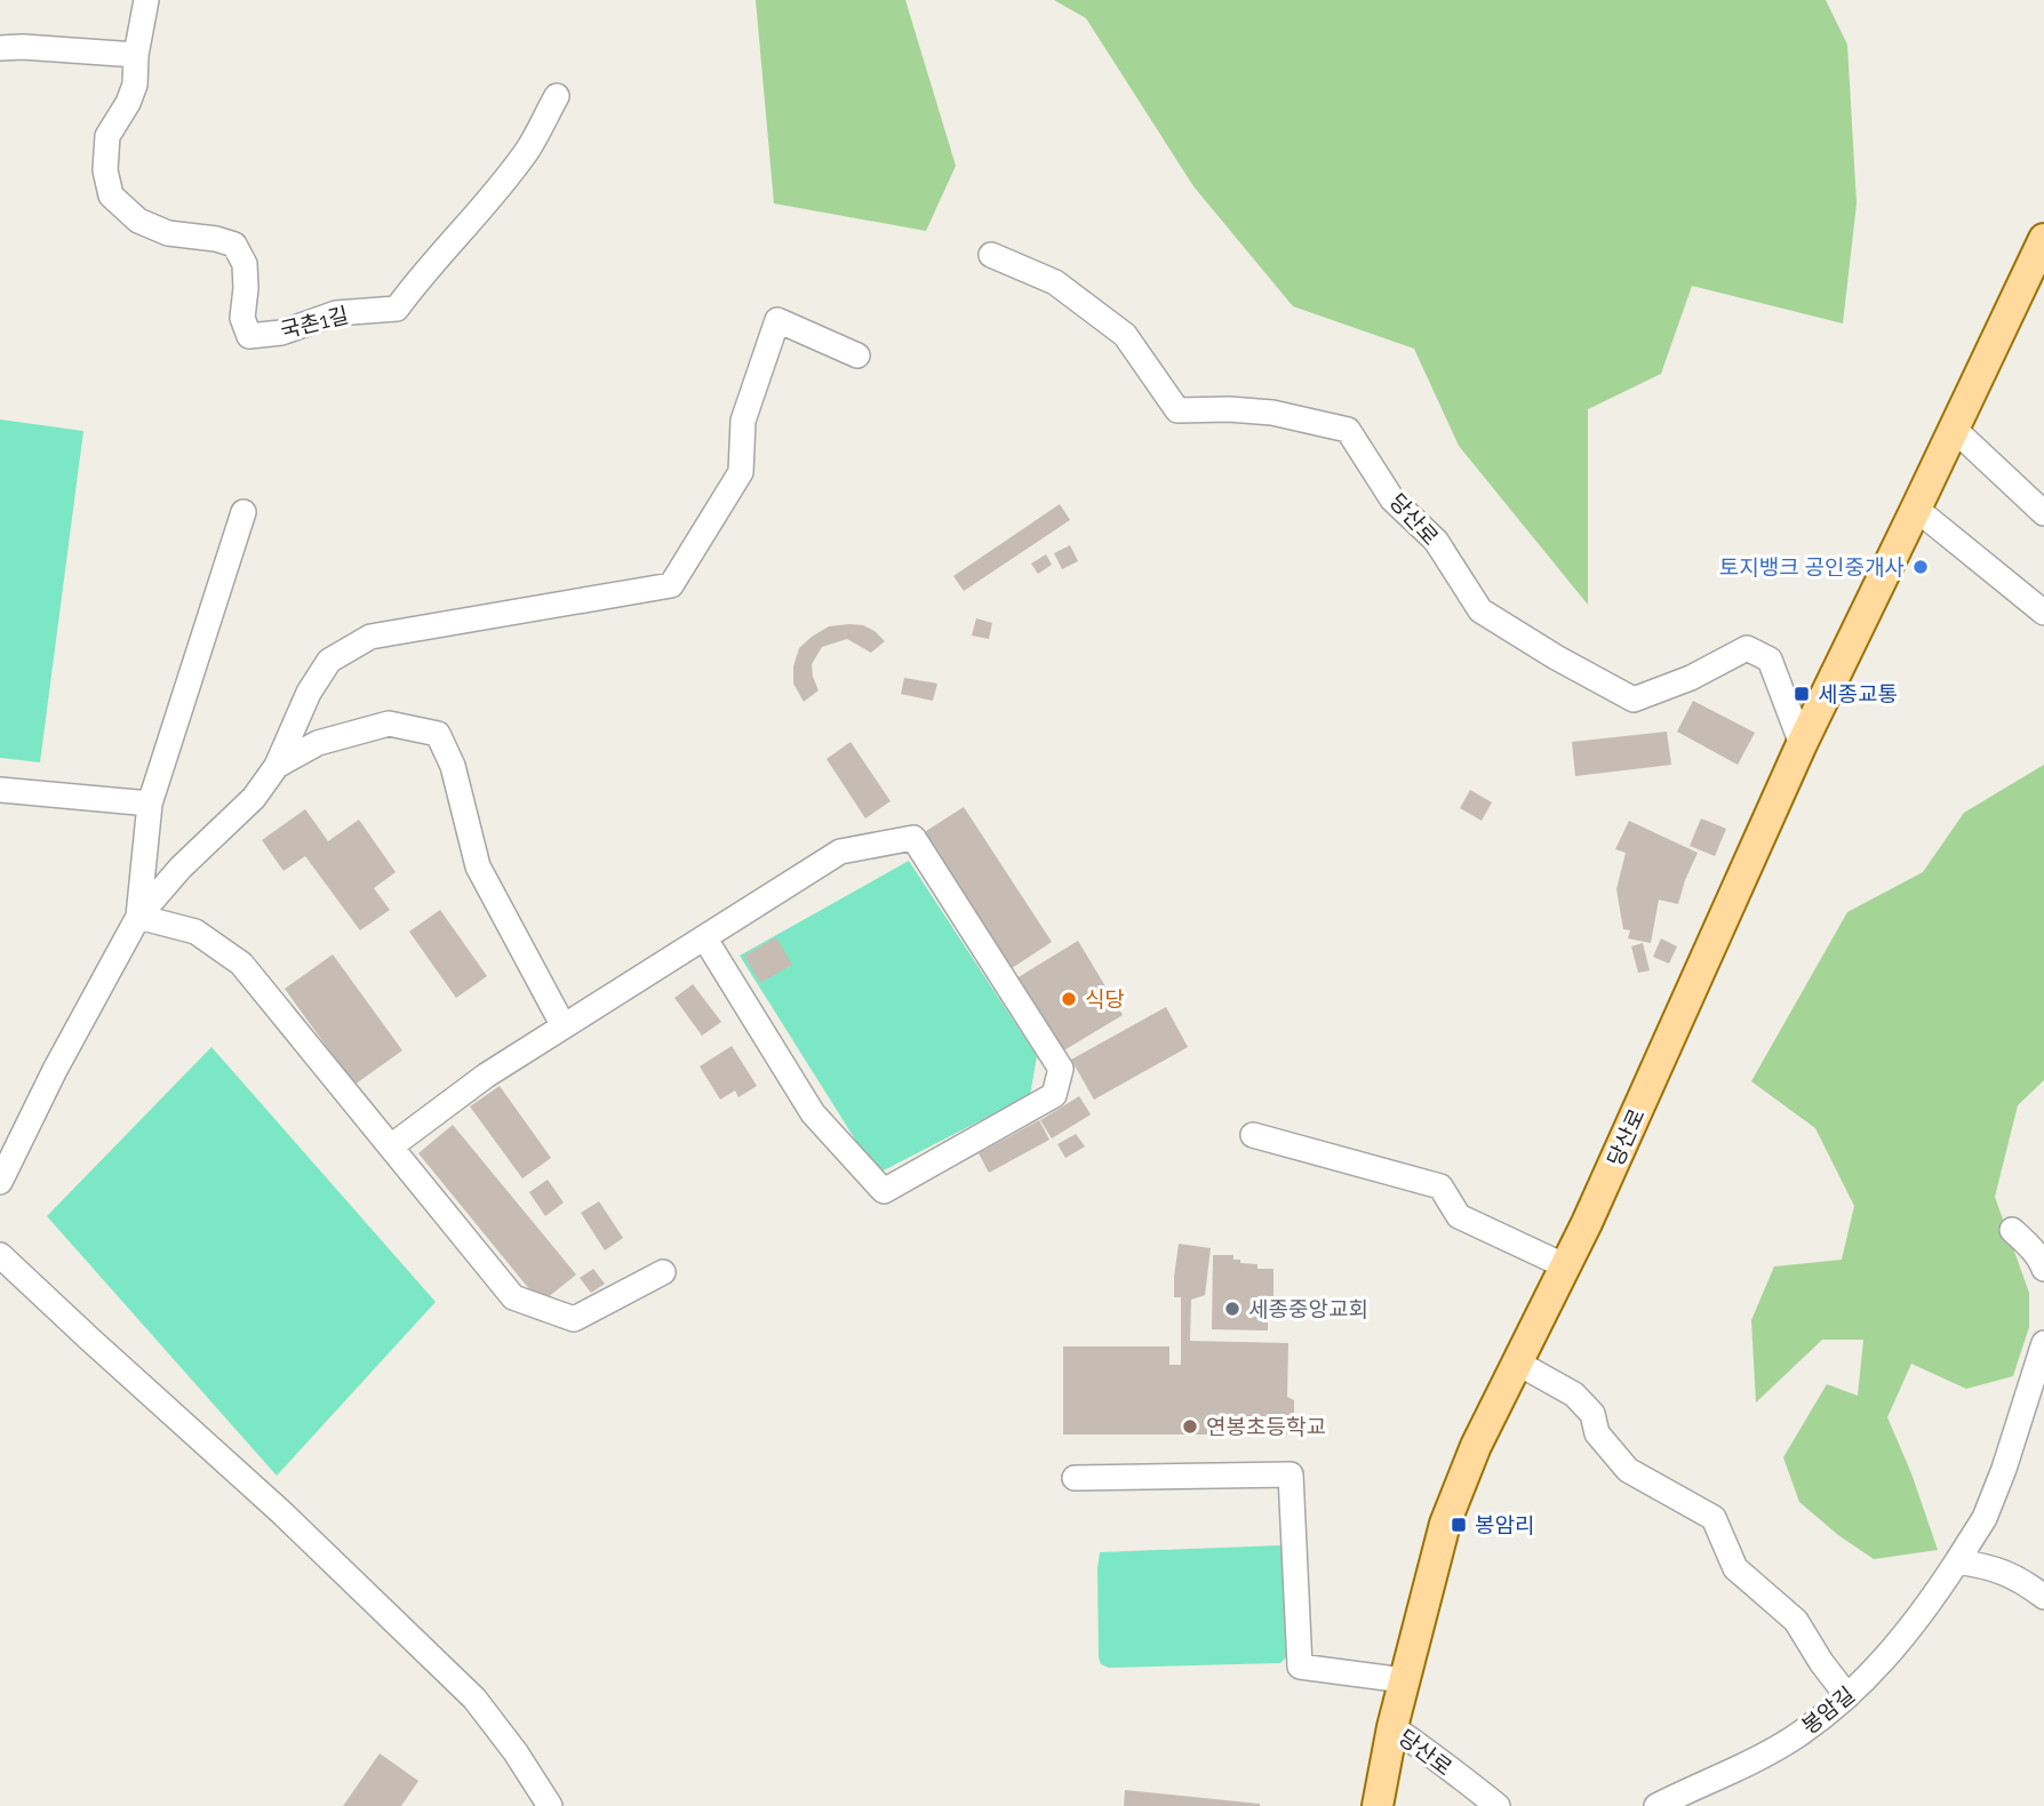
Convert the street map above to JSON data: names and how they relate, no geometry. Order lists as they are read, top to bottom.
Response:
{
  "streets": {
    "main road": ["당산로"],
    "street": ["국촌1길", "봉암길"]
  },
  "places": {
    "other": [
      "토지뱅크 공인중개사",
      "식당",
      "세종중앙교회",
      "연봉초등학교"
    ],
    "transit": ["세종교통", "봉암리"]
  }
}
